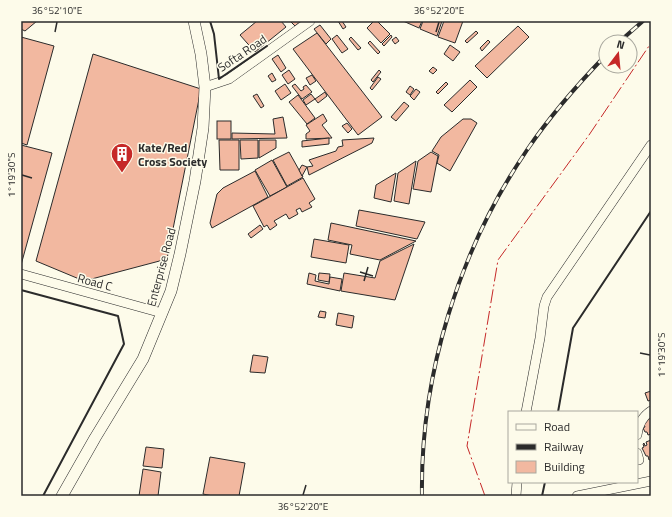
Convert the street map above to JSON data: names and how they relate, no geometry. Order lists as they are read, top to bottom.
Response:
{
  "streets": {
    "main road": ["Enterprise Road"],
    "street": ["Softa Road", "Road C"]
  },
  "crossings": [
    ["Softa Road", "Enterprise Road"],
    ["Enterprise Road", "Road C"]
  ],
  "places": {
    "building": ["Kate/Red Cross Society"]
  },
  "legend": ["Road", "Railway", "Building"],
  "north": "top",
  "coordinates": ["36°52'10\"E", "36°52'20\"E", "1°19'30\"S"]
}
